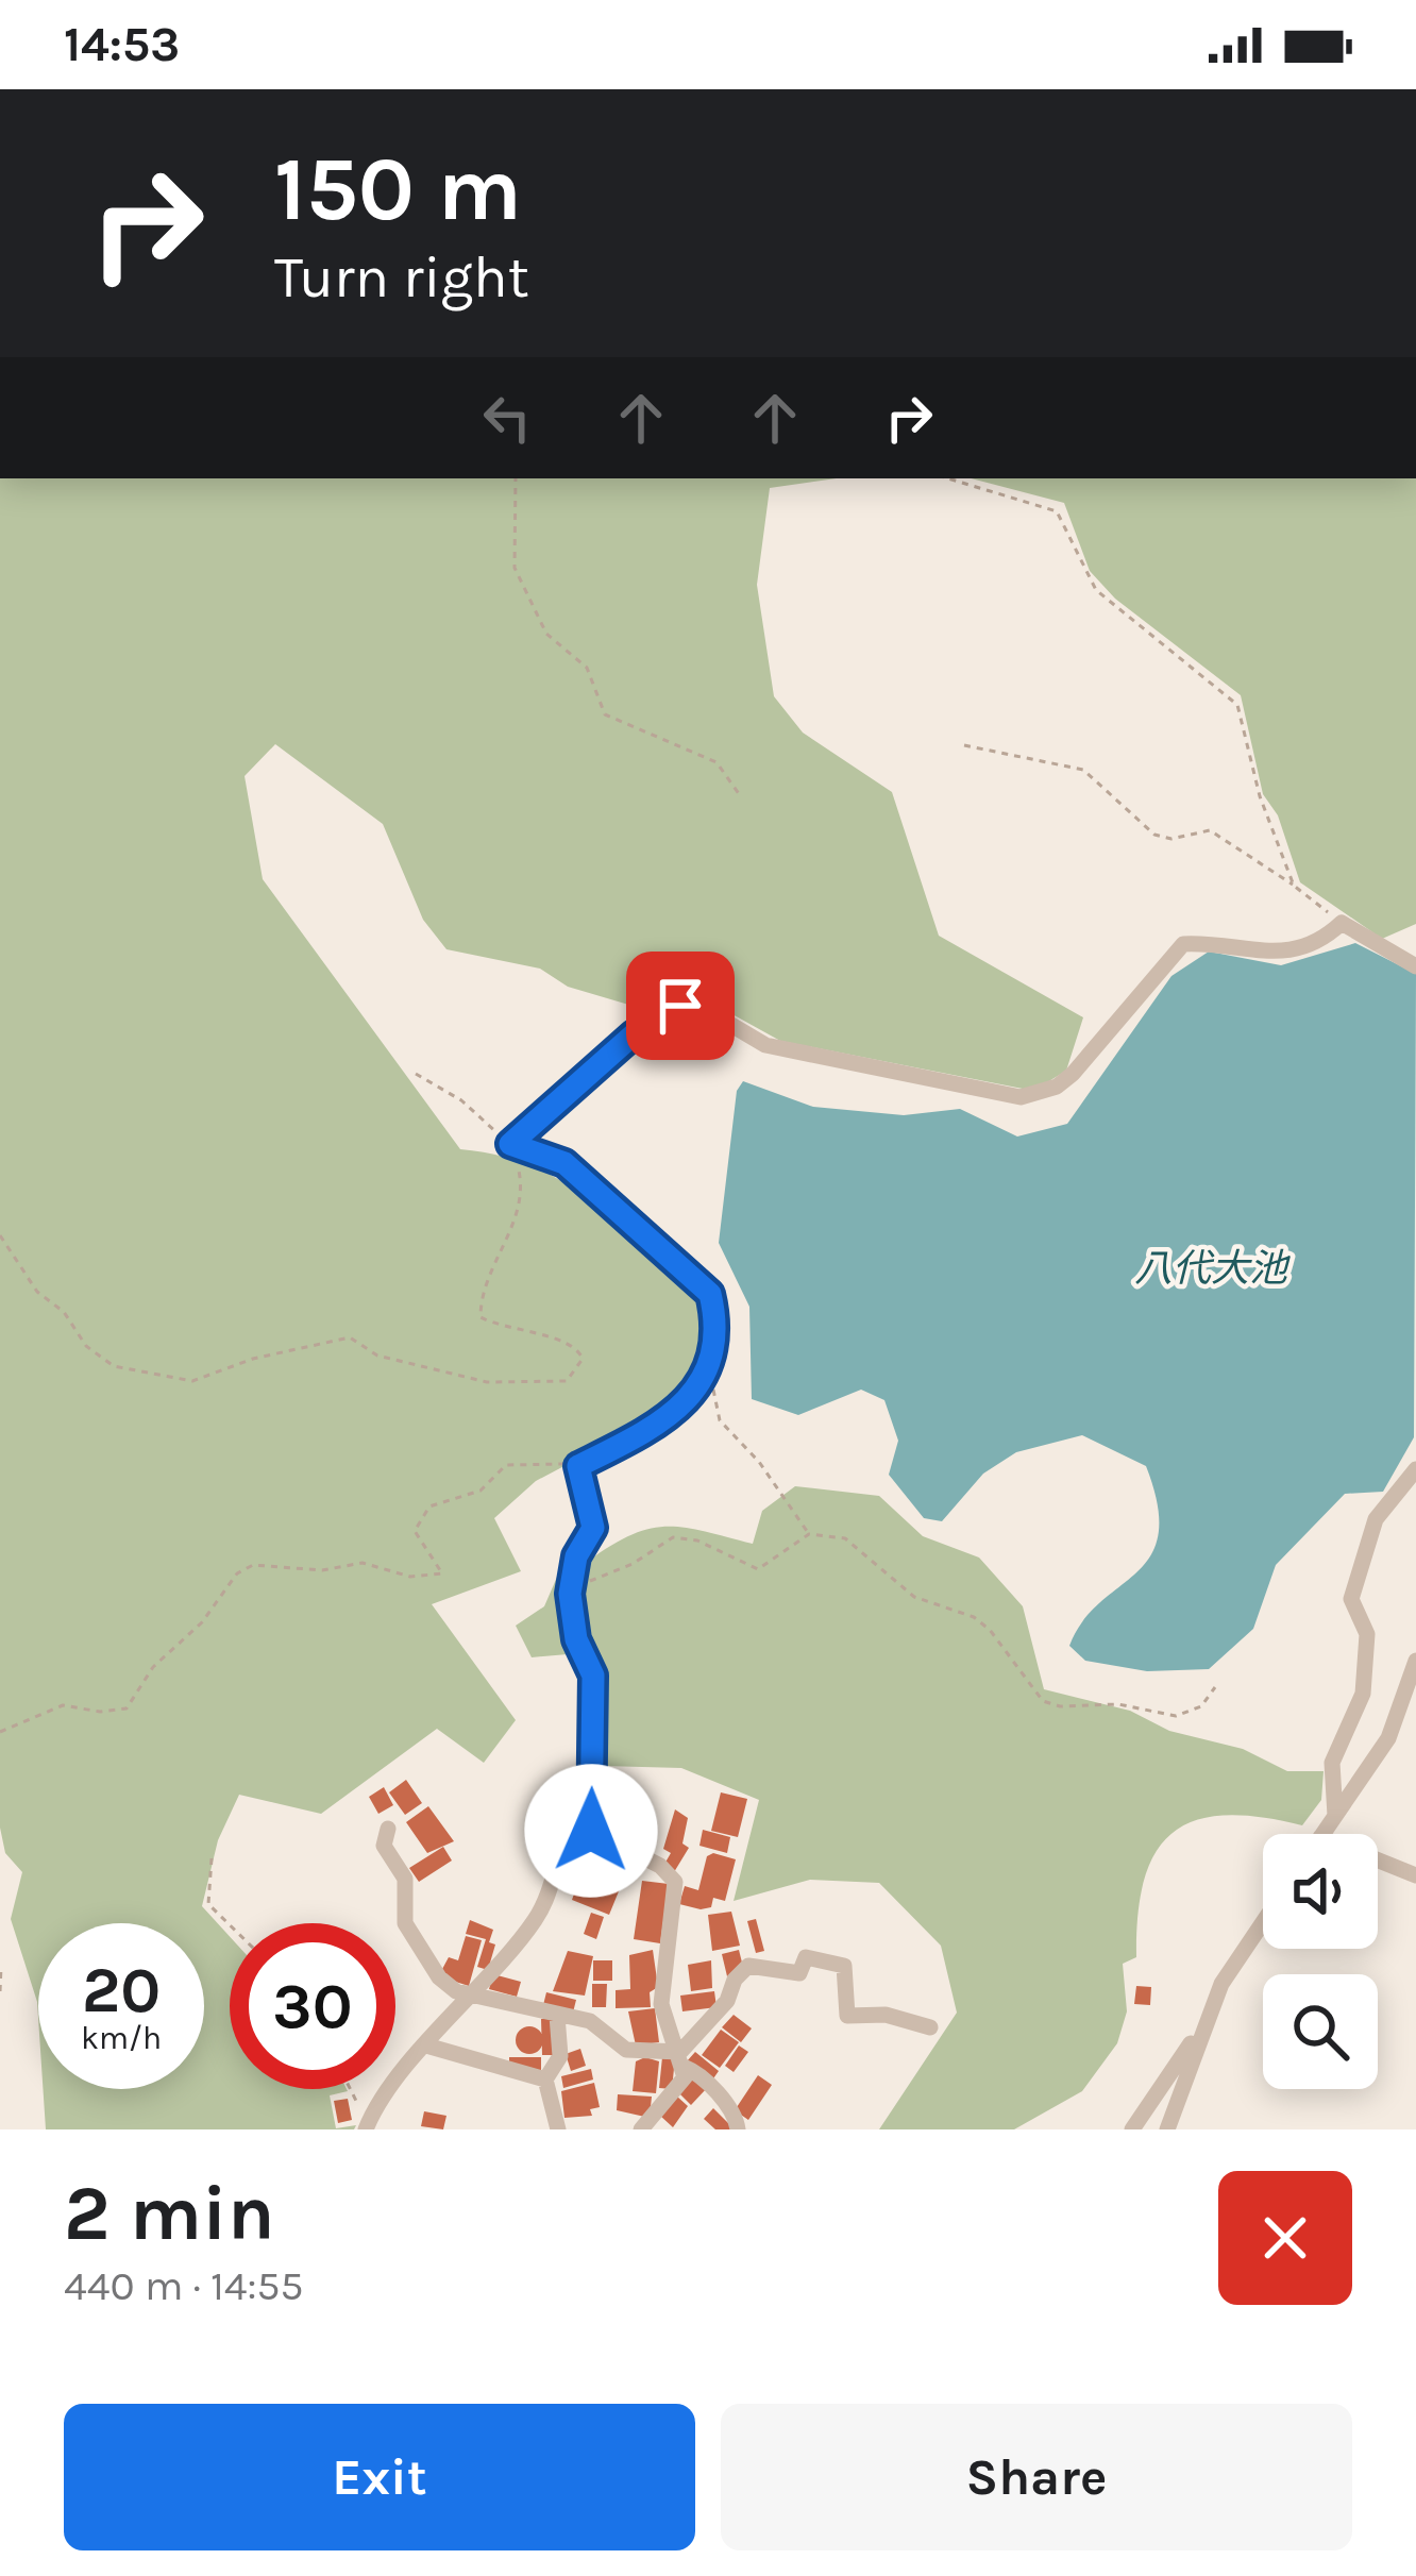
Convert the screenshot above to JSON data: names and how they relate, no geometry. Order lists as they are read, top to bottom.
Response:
{
  "water": ["八代大池"],
  "page": {
    "status": "14:53",
    "turn": ["150 m", "Turn right"],
    "speed": "20 km/h",
    "limit": "30",
    "heading": ["2 min", "440 m · 14:55"],
    "buttons": ["Exit", "Share"]
  }
}
